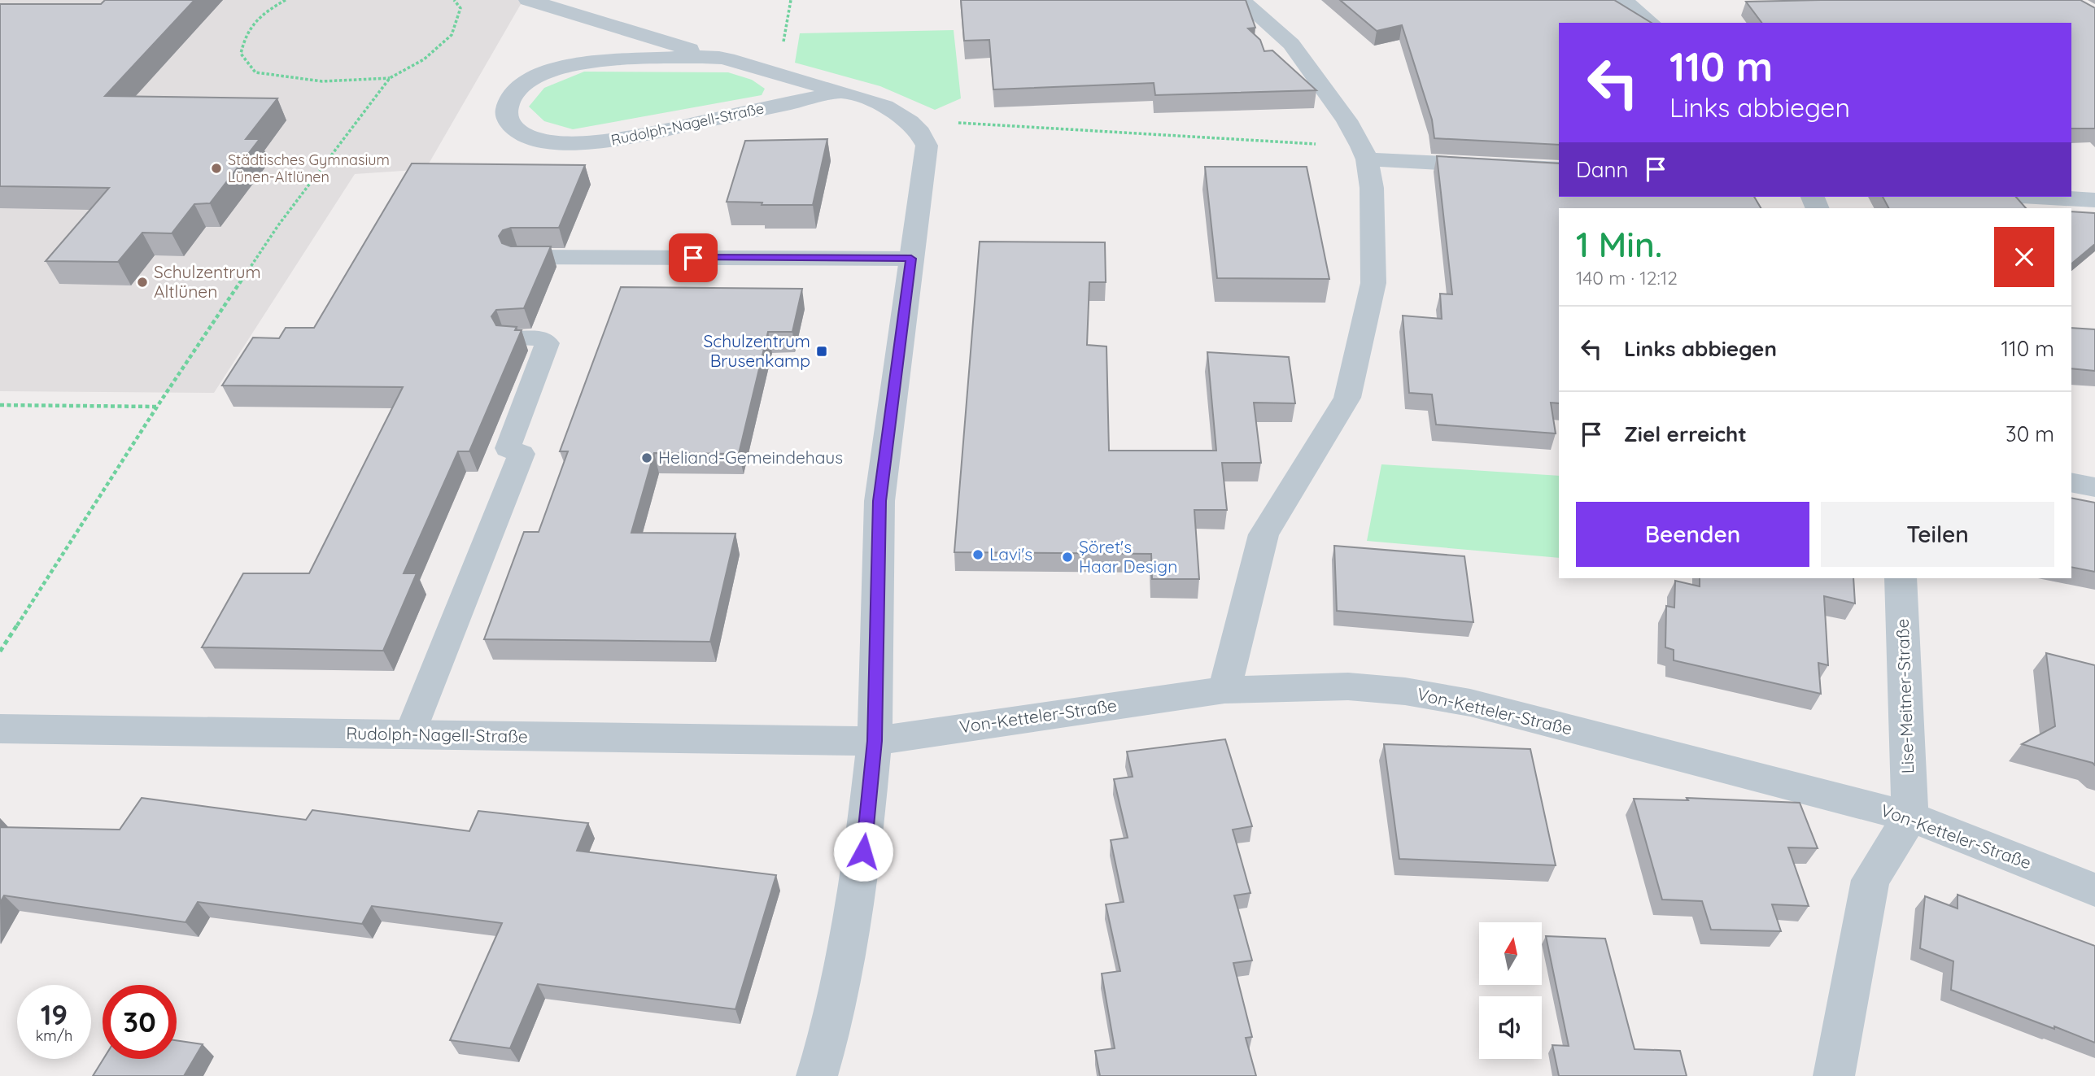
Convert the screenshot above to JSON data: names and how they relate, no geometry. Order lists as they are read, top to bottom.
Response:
{
  "streets": {
    "street": ["Rudolph-Nagell-Straße", "Lise-Meitner-Straße", "Von-Ketteler-Straße"]
  },
  "crossings": [
    ["Rudolph-Nagell-Straße", "Von-Ketteler-Straße"],
    ["Lise-Meitner-Straße", "Von-Ketteler-Straße"]
  ],
  "places": {
    "other": [
      "Städtisches Gymnasium Lünen-Altlünen",
      "Schulzentrum Altlünen",
      "Heliand-Gemeindehaus",
      "Lavi's",
      "Şöret's Haar Design"
    ],
    "transit": ["Schulzentrum Brusenkamp"]
  },
  "north": "top",
  "page": {
    "turn": ["110 m", "Links abbiegen"],
    "then": "Dann",
    "heading": ["1 Min.", "140 m · 12:12"],
    "list": [
      {
        "name": "Links abbiegen",
        "value": "110 m"
      },
      {
        "name": "Ziel erreicht",
        "value": "30 m"
      }
    ],
    "buttons": ["Beenden", "Teilen"],
    "speed": "19 km/h",
    "limit": "30"
  }
}
